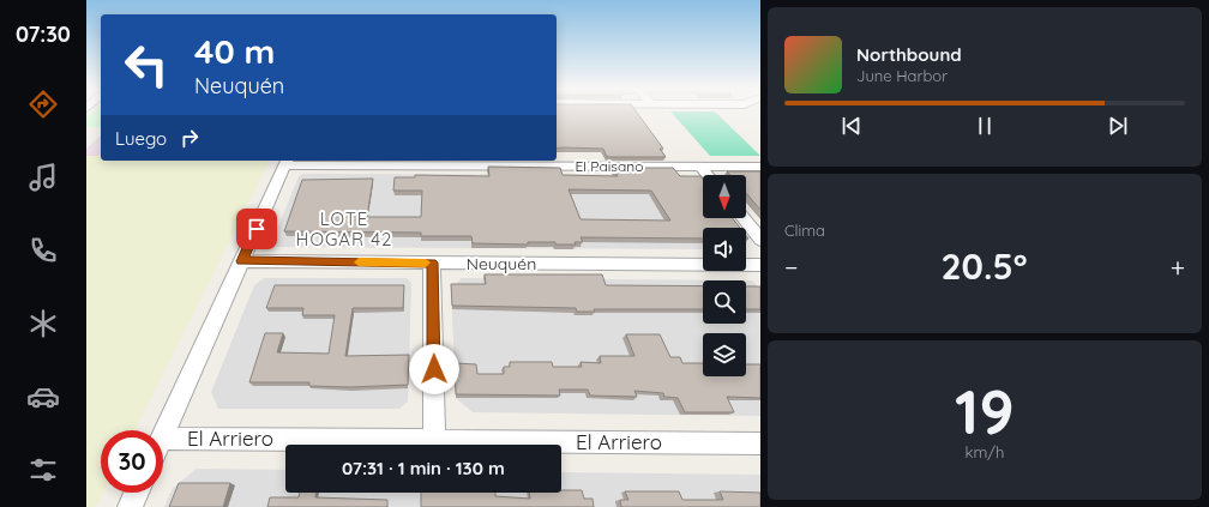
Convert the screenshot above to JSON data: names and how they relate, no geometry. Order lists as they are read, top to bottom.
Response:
{
  "streets": {
    "street": ["El Paisano", "Neuquén", "El Arriero"]
  },
  "districts": ["LOTE HOGAR 42"],
  "north": "bottom",
  "page": {
    "tabs": "07:30",
    "turn": ["40 m", "Neuquén"],
    "song": ["Northbound", "June Harbor"],
    "then": "Luego",
    "tile": [
      "Clima",
      ["19", "km/h"]
    ],
    "heat": ["−", "20.5°", "+"],
    "limit": "30",
    "trip": "07:31 · 1 min · 130 m"
  }
}
